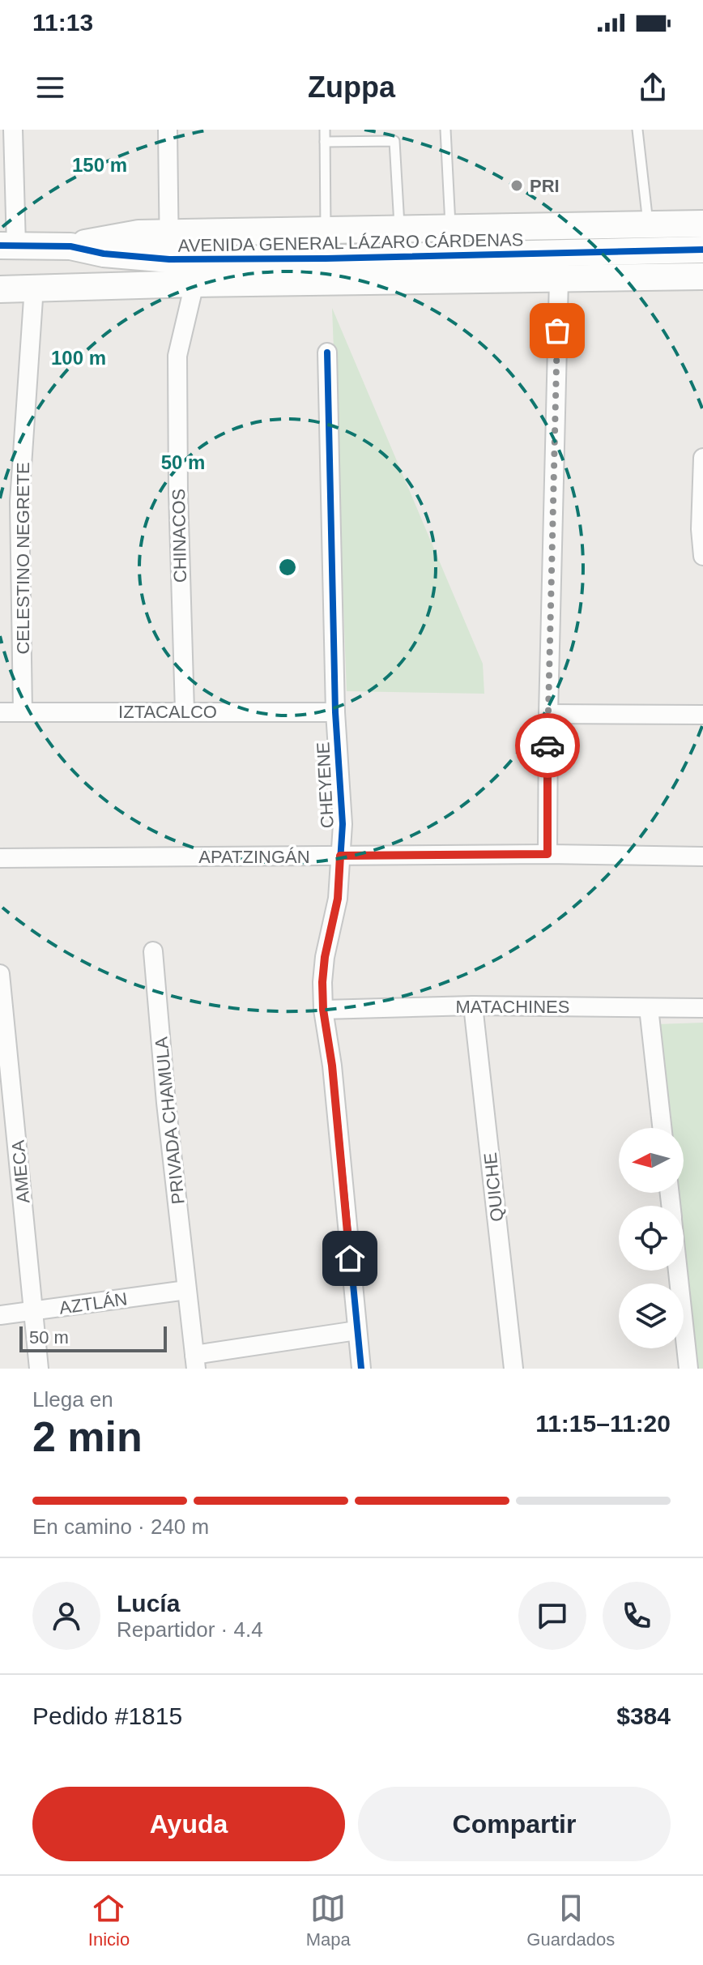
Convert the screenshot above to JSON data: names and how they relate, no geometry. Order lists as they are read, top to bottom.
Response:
{
  "streets": {
    "street": [
      "AVENIDA GENERAL LÁZARO CÁRDENAS",
      "CHINACOS",
      "CELESTINO NEGRETE",
      "IZTACALCO",
      "CHEYENE",
      "APATZINGÁN",
      "MATACHINES",
      "PRIVADA CHAMULA",
      "AMECA",
      "QUICHE",
      "AZTLÁN"
    ]
  },
  "crossings": [
    ["CHINACOS", "IZTACALCO"],
    ["CELESTINO NEGRETE", "IZTACALCO"],
    ["IZTACALCO", "CHEYENE"],
    ["CHEYENE", "APATZINGÁN"],
    ["CHEYENE", "MATACHINES"],
    ["MATACHINES", "QUICHE"],
    ["PRIVADA CHAMULA", "AZTLÁN"],
    ["AMECA", "AZTLÁN"]
  ],
  "places": ["PRI"],
  "scale_bar": "50 m",
  "north": "left",
  "page": {
    "status": "11:13",
    "header": "Zuppa",
    "scale": "50 m",
    "heading": ["2 min", "Llega en", "11:15–11:20"],
    "panel": [
      "Lucía",
      "Repartidor · 4.4",
      "Pedido #1815",
      "$384"
    ],
    "bar": "En camino · 240 m",
    "buttons": ["Ayuda", "Compartir"],
    "tabs": ["Inicio", "Mapa", "Guardados"]
  },
  "rings": ["150 m", "100 m", "50 m"]
}
